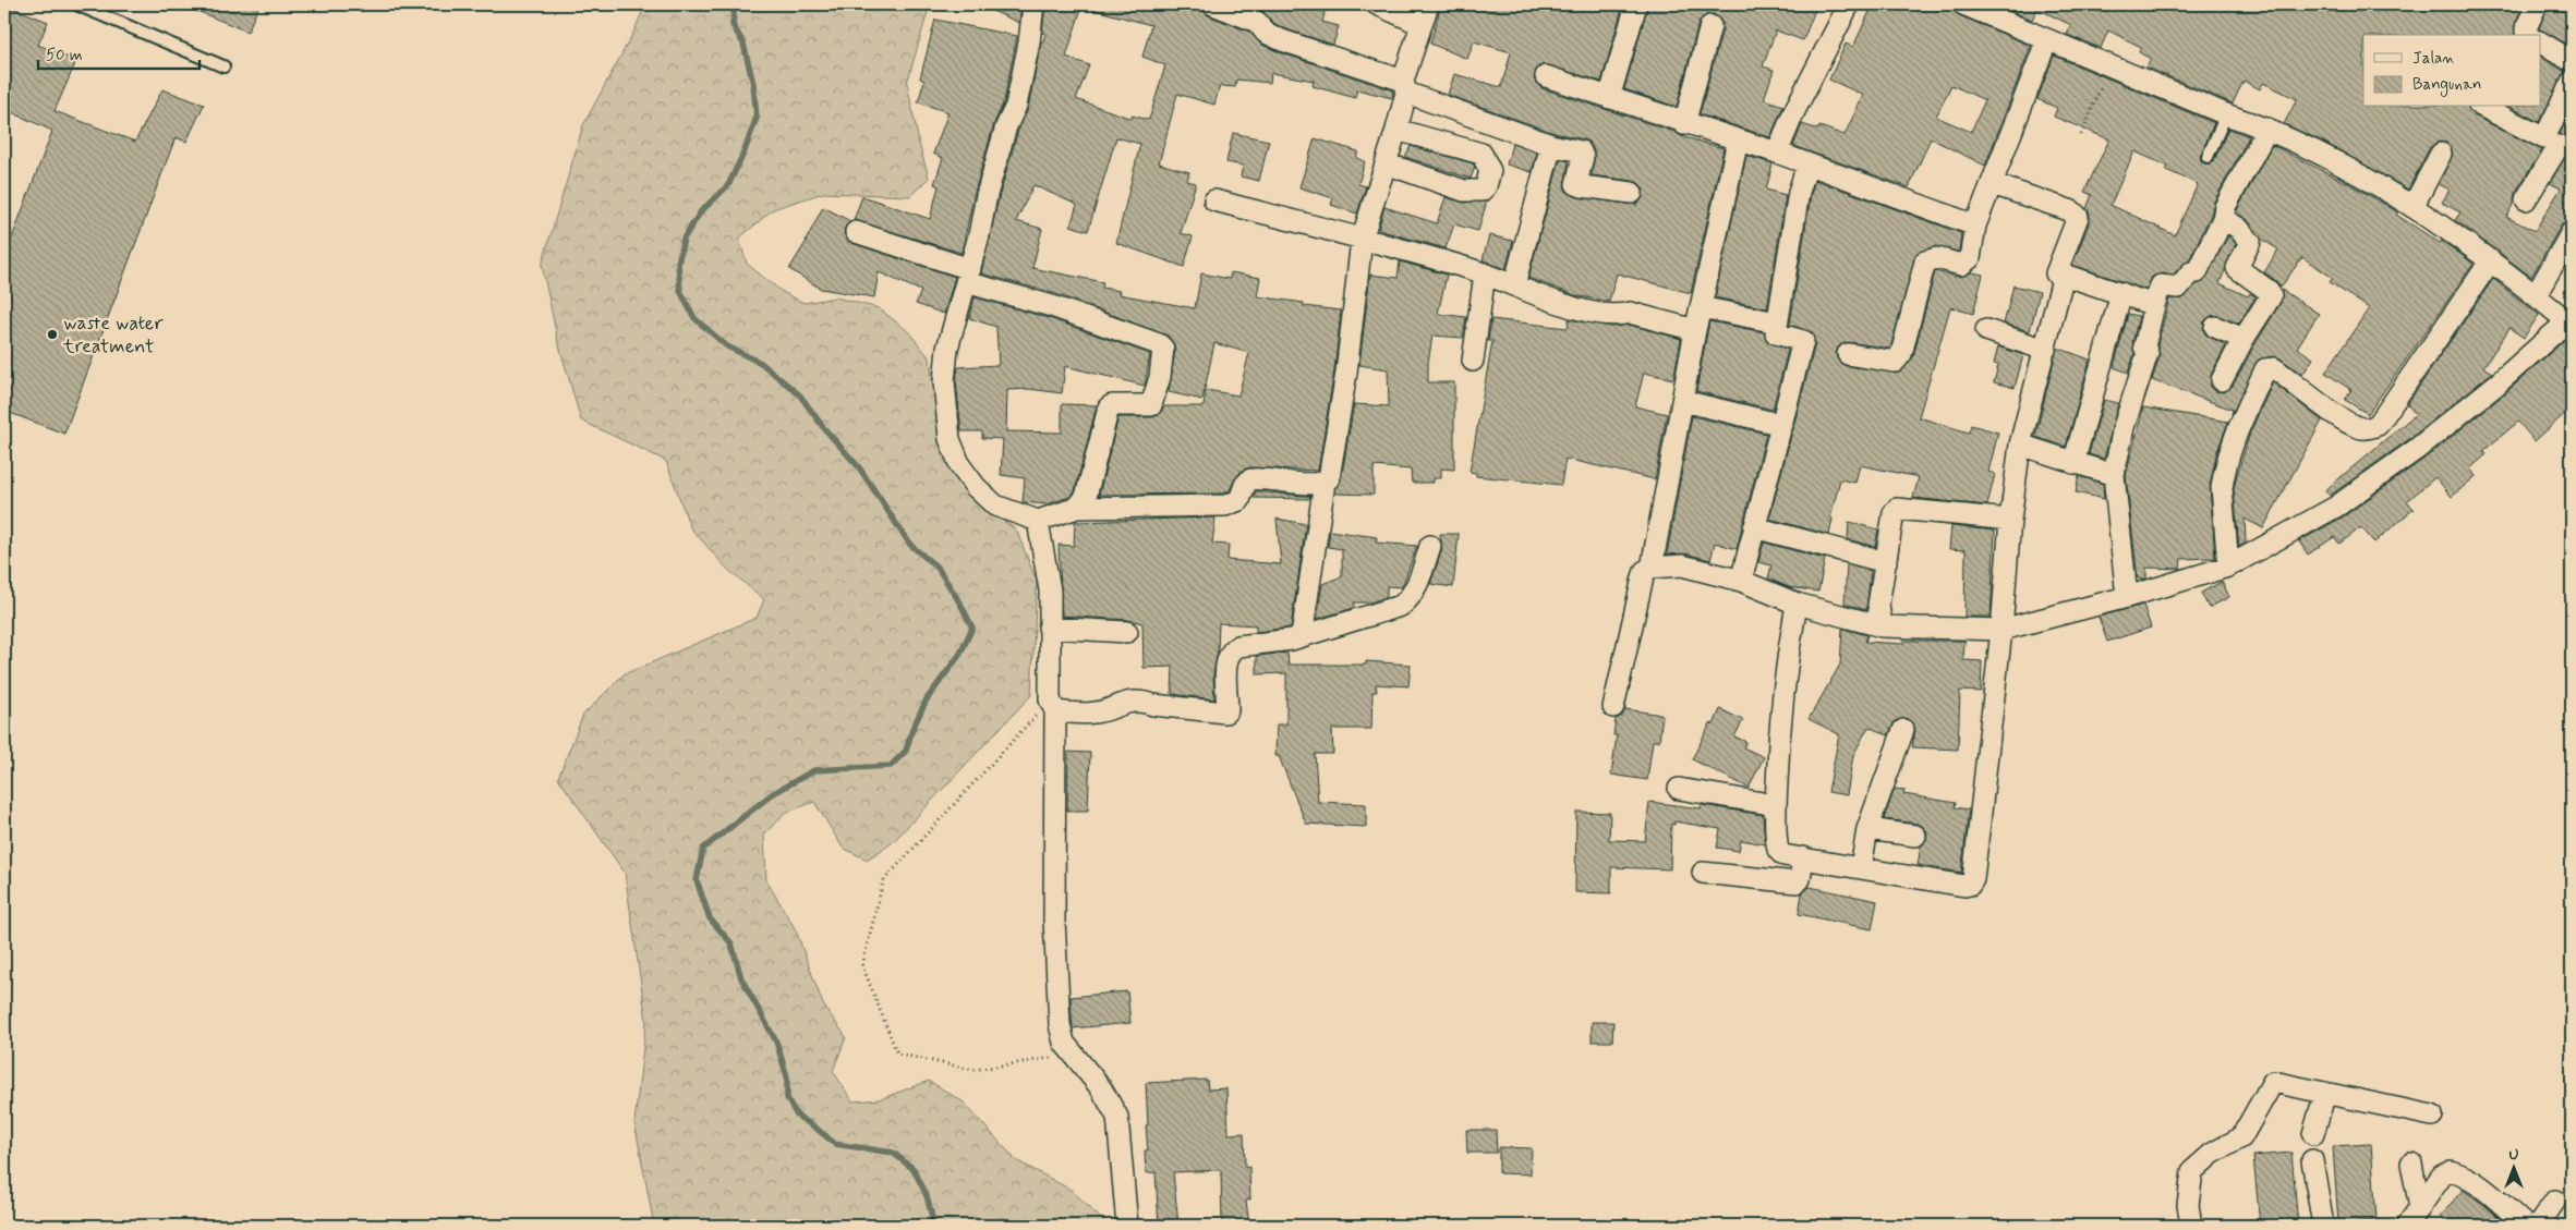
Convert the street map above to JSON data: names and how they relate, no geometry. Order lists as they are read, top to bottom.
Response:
{
  "places": ["waste water treatment"],
  "legend": ["Jalan", "Bangunan"],
  "scale_bar": "50 m",
  "north": "top"
}
